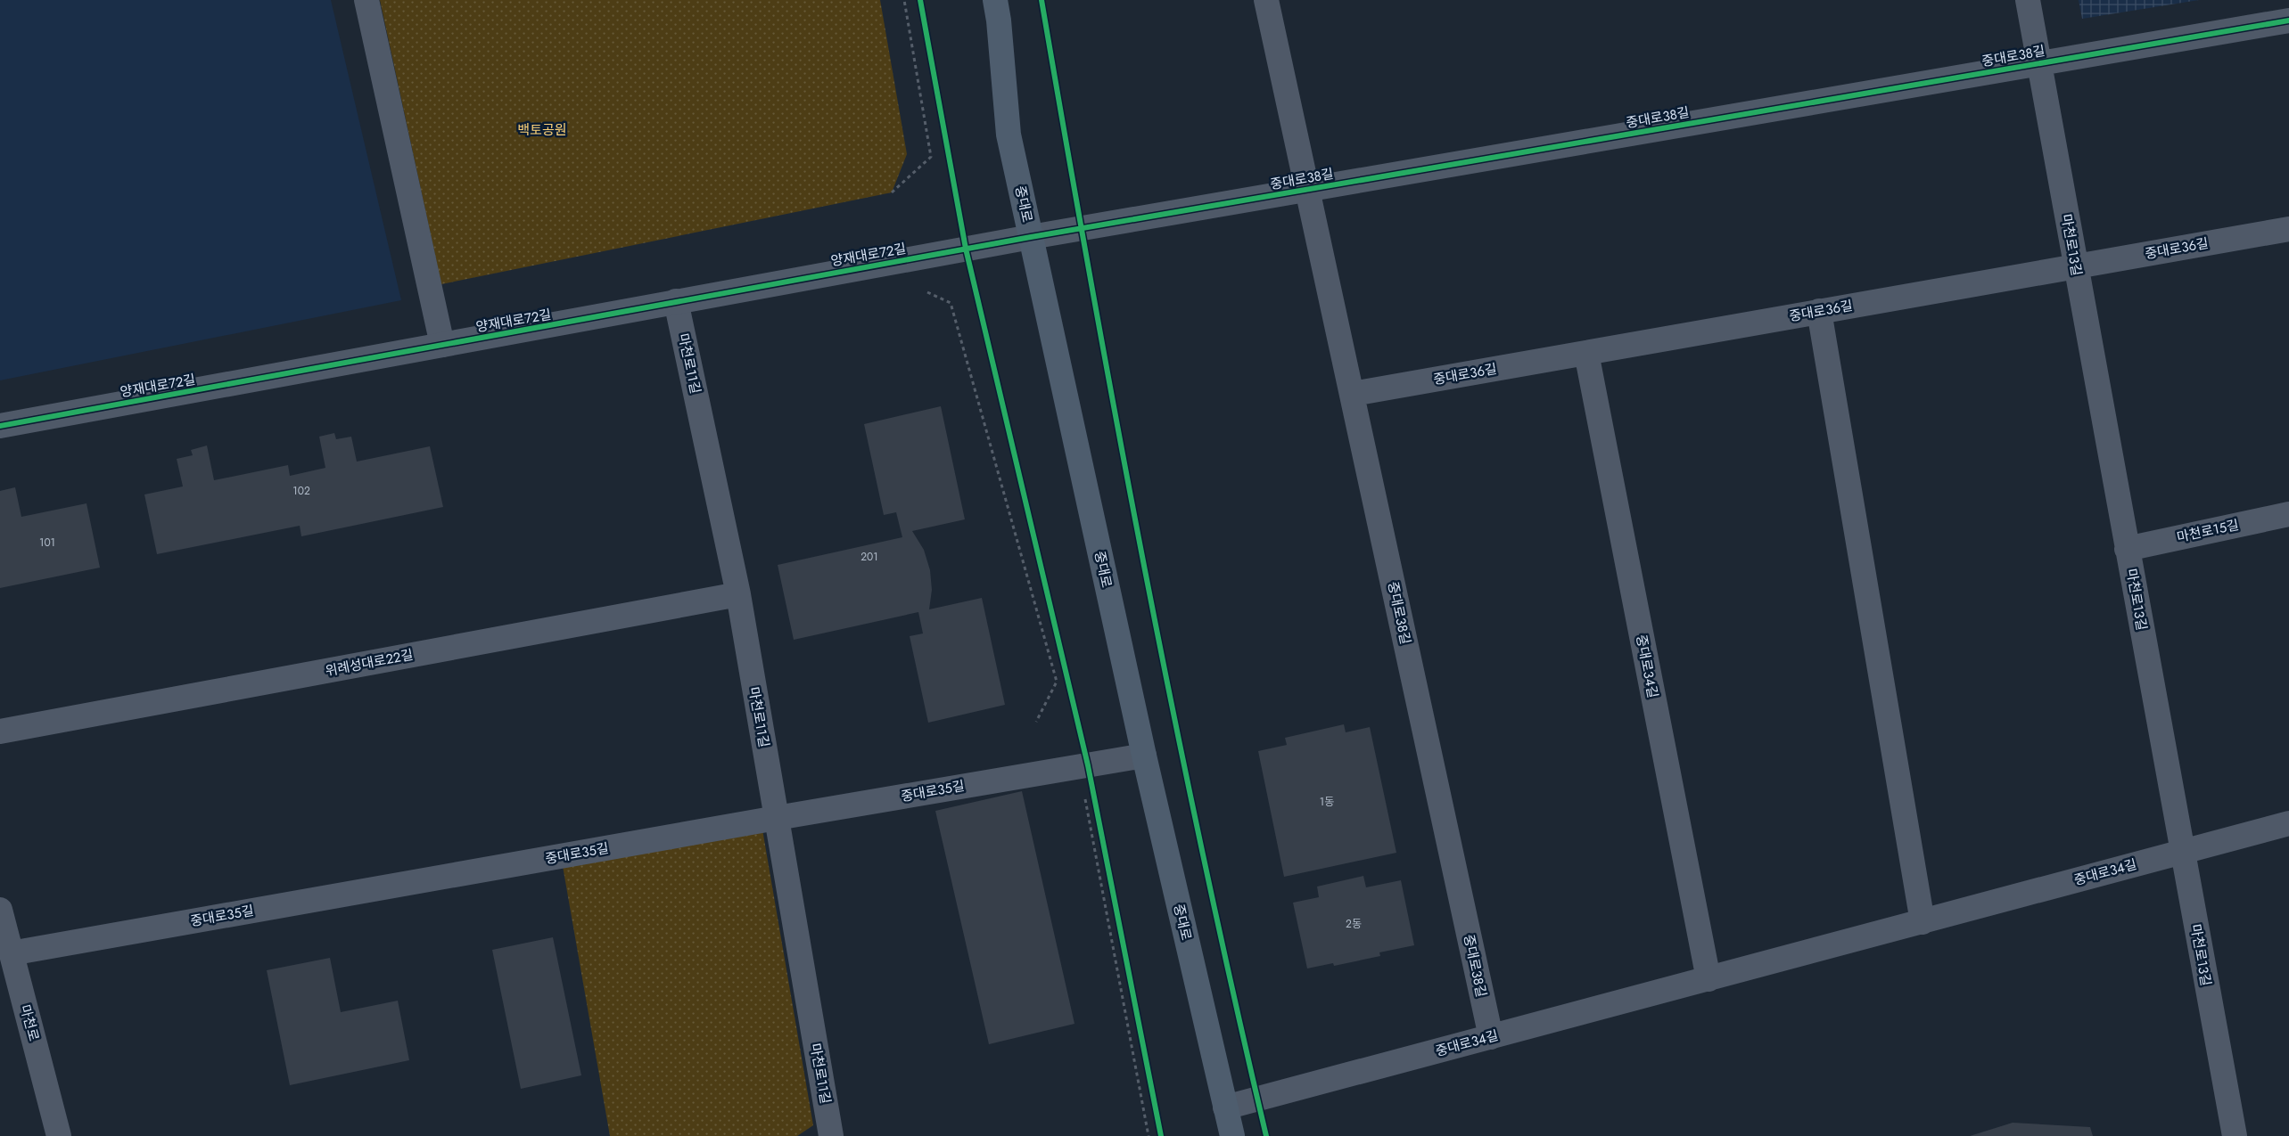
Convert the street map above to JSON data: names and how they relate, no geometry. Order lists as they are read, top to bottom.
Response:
{
  "streets": {
    "main road": ["중대로"],
    "street": [
      "중대로38길",
      "마천로13길",
      "중대로36길",
      "양재대로72길",
      "마천로11길",
      "마천로15길",
      "위례성대로22길",
      "중대로34길",
      "중대로35길",
      "마천로"
    ]
  },
  "crossings": [
    ["중대로38길", "중대로"],
    ["중대로38길", "마천로13길"],
    ["중대로38길", "중대로36길"],
    ["중대로38길", "양재대로72길"],
    ["중대로38길", "중대로34길"],
    ["중대로", "양재대로72길"],
    ["중대로", "중대로34길"],
    ["중대로", "중대로35길"],
    ["마천로13길", "중대로36길"],
    ["마천로13길", "마천로15길"],
    ["마천로13길", "중대로34길"],
    ["중대로36길", "중대로34길"],
    ["양재대로72길", "마천로11길"],
    ["마천로11길", "위례성대로22길"],
    ["마천로11길", "중대로35길"],
    ["중대로35길", "마천로"]
  ],
  "parks": ["백토공원"],
  "house_numbers": [
    "102",
    "101",
    "201",
    "1동",
    "2동"
  ]
}
